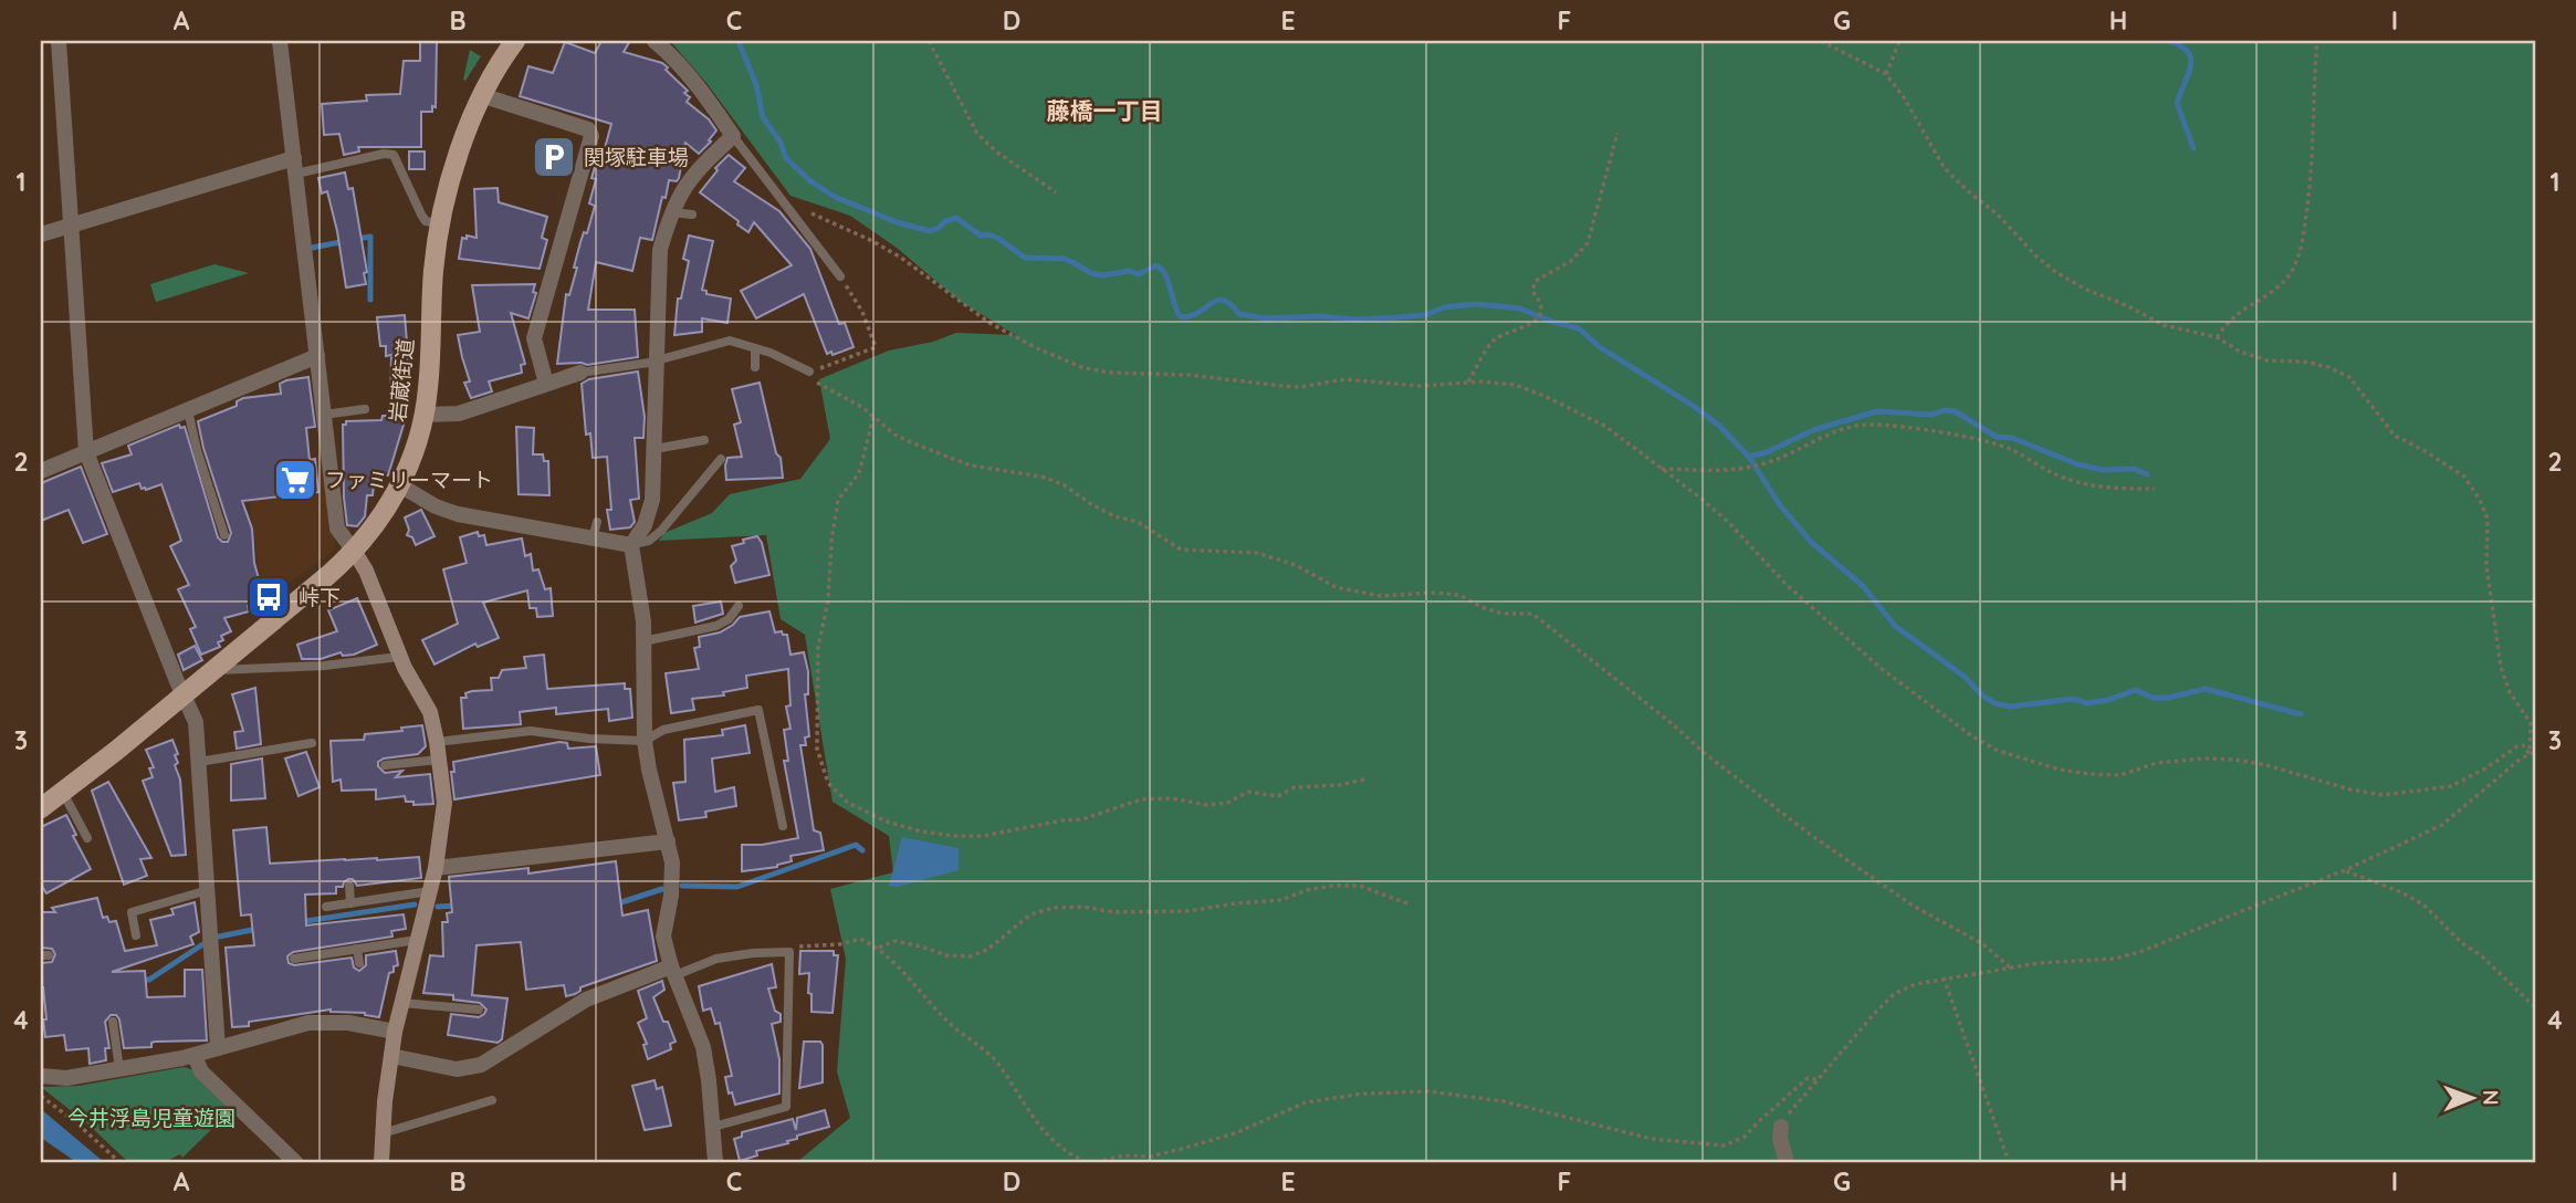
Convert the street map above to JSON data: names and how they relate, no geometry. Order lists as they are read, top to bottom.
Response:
{
  "streets": {
    "main road": ["岩蔵街道"]
  },
  "districts": ["藤橋一丁目"],
  "parks": ["今井浮島児童遊園"],
  "places": {
    "parking": ["関塚駐車場"],
    "supermarket": ["ファミリーマート"],
    "bus stop": ["峠下"]
  },
  "north": "right",
  "grid": {
    "columns": [
      "A",
      "B",
      "C",
      "D",
      "E",
      "F",
      "G",
      "H",
      "I"
    ],
    "rows": [
      "1",
      "2",
      "3",
      "4"
    ]
  }
}
